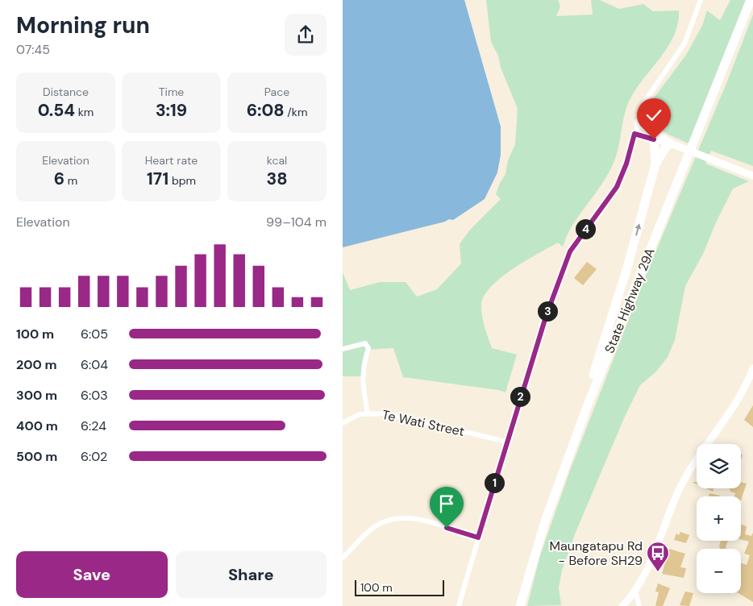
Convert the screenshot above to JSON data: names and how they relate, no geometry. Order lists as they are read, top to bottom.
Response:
{
  "streets": {
    "highway": ["State Highway 29A"],
    "street": ["Te Wati Street"]
  },
  "places": {
    "bus stop": ["Maungatapu Rd - Before SH29"]
  },
  "scale_bar": "100 m",
  "page": {
    "heading": ["Morning run", "07:45"],
    "stats": [
      ["Distance", "0.54 km"],
      ["Time", "3:19"],
      ["Pace", "6:08 /km"],
      ["Elevation", "6 m"],
      ["Heart rate", "171 bpm"],
      ["kcal", "38"]
    ],
    "chart": ["Elevation", "99–104 m"],
    "pins": [
      "4",
      "3",
      "2",
      "1"
    ],
    "list": [
      {
        "name": "100 m",
        "note": "6:05"
      },
      {
        "name": "200 m",
        "note": "6:04"
      },
      {
        "name": "300 m",
        "note": "6:03"
      },
      {
        "name": "400 m",
        "note": "6:24"
      },
      {
        "name": "500 m",
        "note": "6:02"
      }
    ],
    "map_buttons": ["+", "−"],
    "buttons": ["Save", "Share"],
    "scale": "100 m"
  }
}
